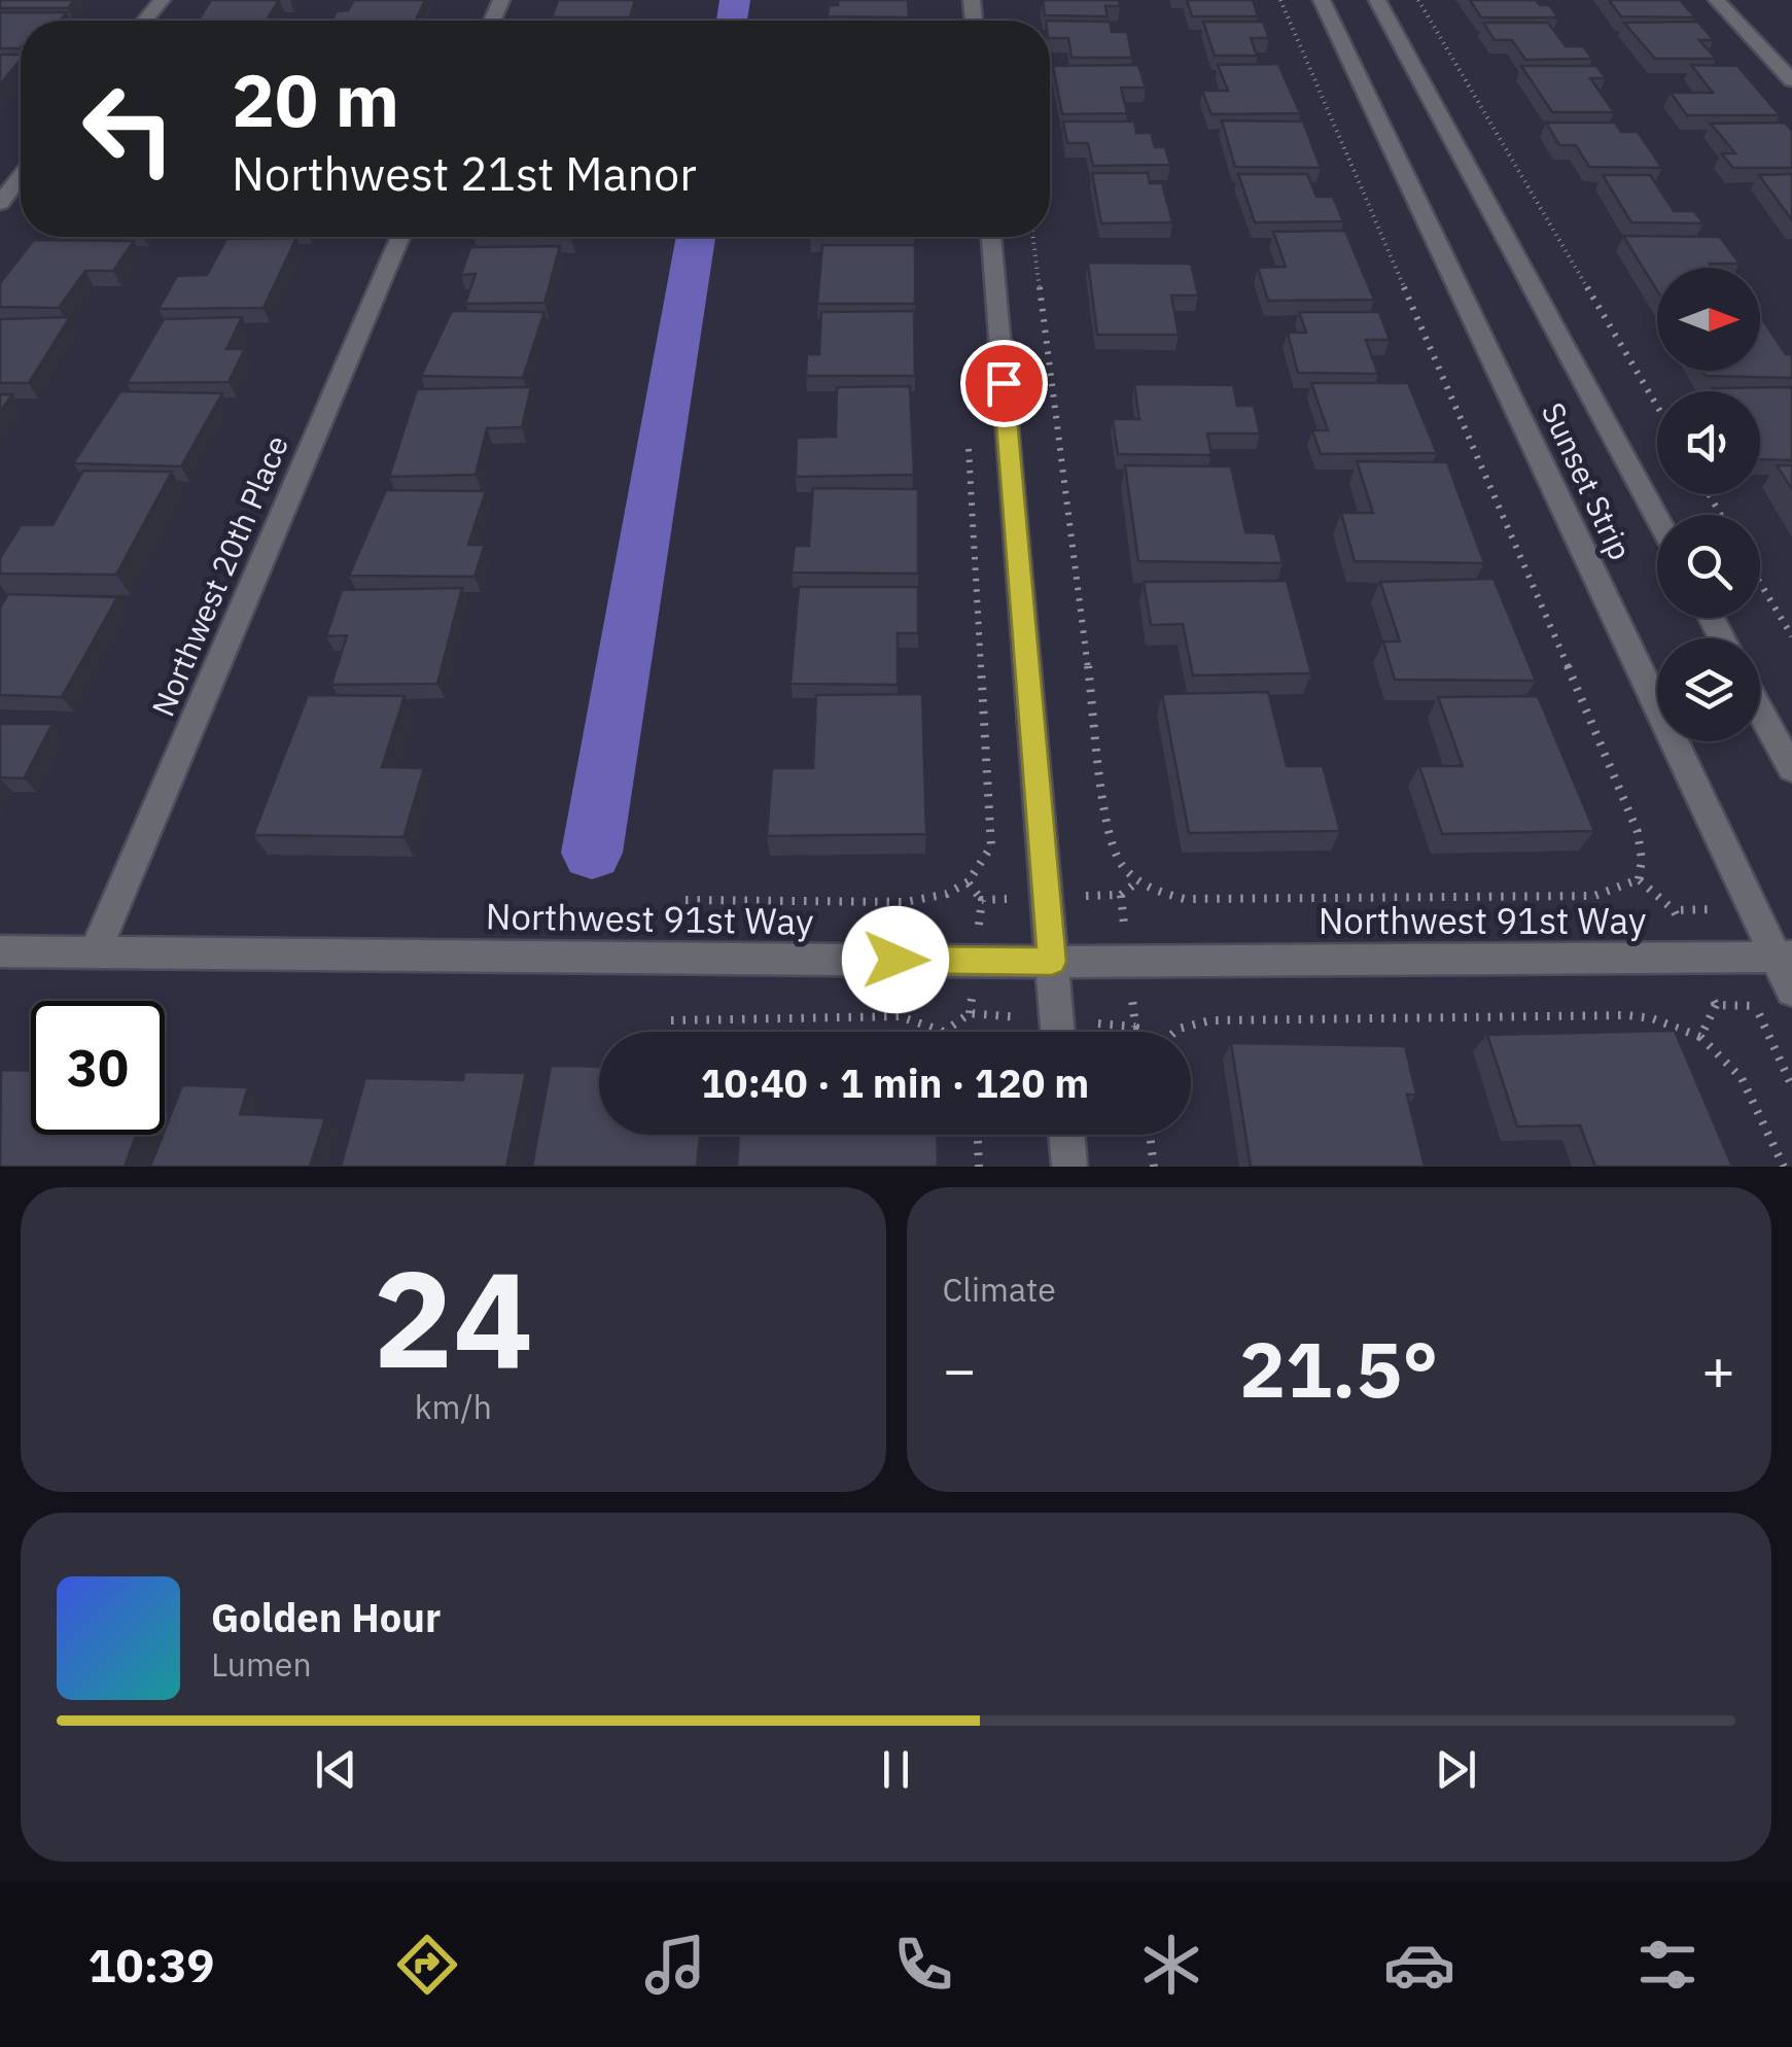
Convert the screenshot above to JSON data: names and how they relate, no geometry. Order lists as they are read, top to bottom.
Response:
{
  "streets": {
    "street": ["Sunset Strip", "Northwest 20th Place", "Northwest 91st Way"]
  },
  "crossings": [
    ["Sunset Strip", "Northwest 91st Way"],
    ["Northwest 20th Place", "Northwest 91st Way"]
  ],
  "north": "right",
  "page": {
    "turn": ["20 m", "Northwest 21st Manor"],
    "limit": "30",
    "trip": "10:40 · 1 min · 120 m",
    "tile": [
      ["24", "km/h"],
      "Climate"
    ],
    "heat": ["−", "21.5°", "+"],
    "song": ["Golden Hour", "Lumen"],
    "tabs": "10:39"
  }
}
